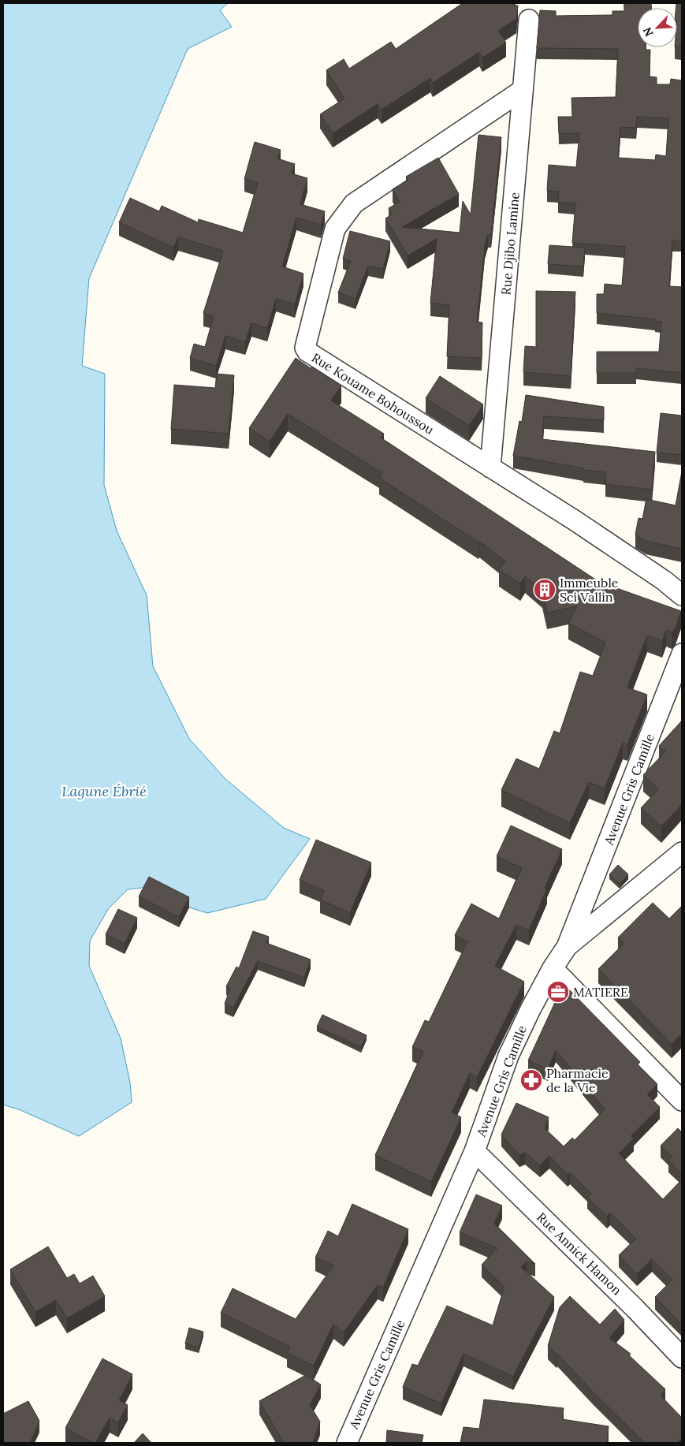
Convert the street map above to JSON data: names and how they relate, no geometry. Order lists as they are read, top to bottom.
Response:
{
  "streets": {
    "street": [
      "Rue Djibo Lamine",
      "Rue Kouame Bohoussou",
      "Avenue Gris Camille",
      "Rue Annick Hamon"
    ]
  },
  "crossings": [
    ["Rue Djibo Lamine", "Rue Kouame Bohoussou"],
    ["Avenue Gris Camille", "Rue Annick Hamon"]
  ],
  "water": ["Lagune Ébrié"],
  "places": {
    "building": ["Immeuble Sci Vallin"],
    "office": ["MATIERE"],
    "pharmacy": ["Pharmacie de la Vie"]
  },
  "north": "bottom left"
}
